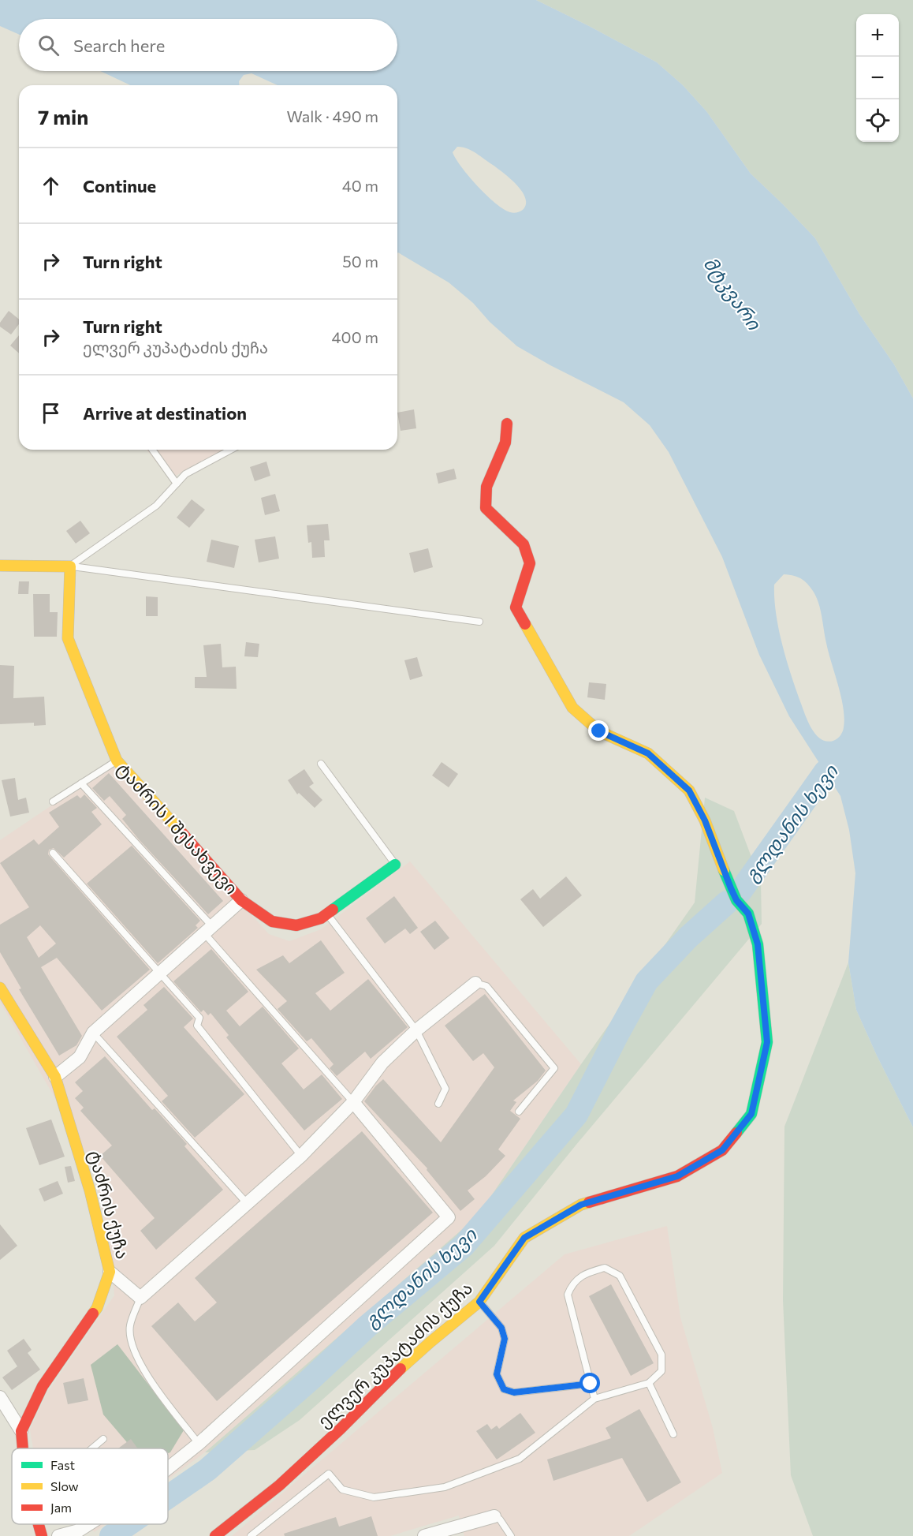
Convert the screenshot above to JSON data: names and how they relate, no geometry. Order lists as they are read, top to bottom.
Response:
{
  "streets": {
    "street": ["ტაძრის I შესახვევი", "ტაძრის ქუჩა", "ელვერ კუპატაძის ქუჩა"]
  },
  "crossings": [
    ["ტაძრის I შესახვევი", "ტაძრის ქუჩა"]
  ],
  "water": ["მტკვარი", "გლდანის ხევი"],
  "legend": ["Fast", "Slow", "Jam"],
  "page": {
    "map_buttons": ["+", "−"],
    "search": "Search here",
    "heading": ["7 min", "Walk · 490 m"],
    "list": [
      ["Continue", "40 m"],
      ["Turn right", "50 m"],
      ["Turn right", "ელვერ კუპატაძის ქუჩა", "400 m"],
      "Arrive at destination"
    ]
  }
}
